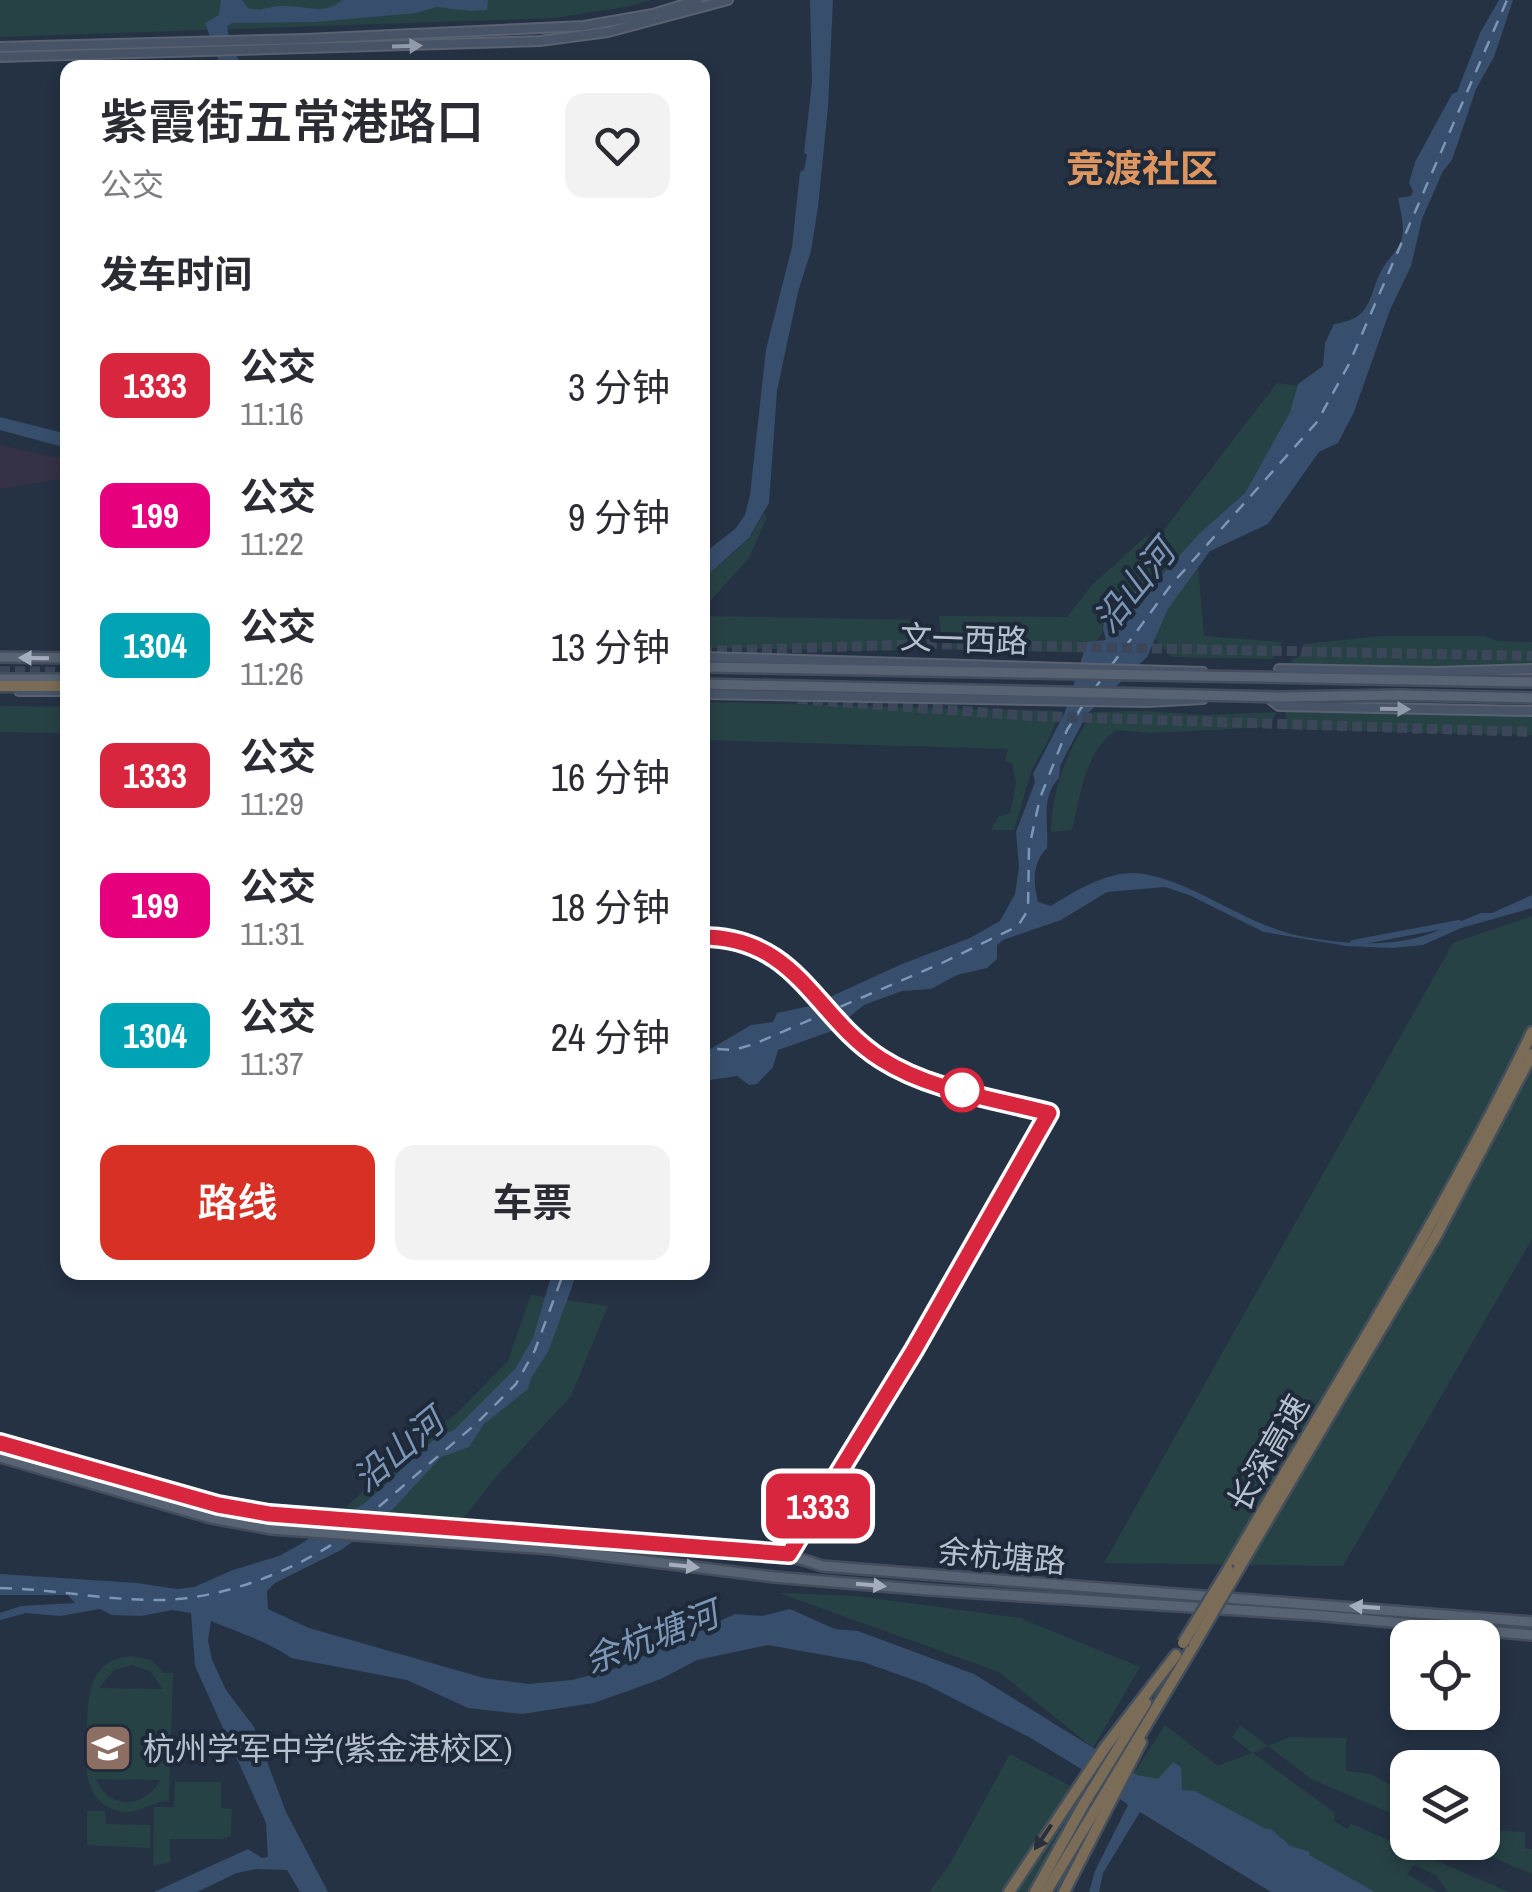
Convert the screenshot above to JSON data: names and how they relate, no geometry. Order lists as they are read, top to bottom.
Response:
{
  "streets": {
    "highway": ["长深高速"],
    "main road": ["文一西路", "余杭塘路"]
  },
  "districts": ["竞渡社区"],
  "water": ["沿山河", "余杭塘河"],
  "places": {
    "school or university": ["杭州学军中学(紫金港校区)"]
  },
  "lines": ["bus line 1333"],
  "page": {
    "on_map": "1333",
    "heading": [
      ["紫霞街五常港路口", "公交"],
      "发车时间"
    ],
    "list": [
      {
        "mark": "1333",
        "name": "公交",
        "note": "11:16",
        "value": "3 分钟"
      },
      {
        "mark": "199",
        "name": "公交",
        "note": "11:22",
        "value": "9 分钟"
      },
      {
        "mark": "1304",
        "name": "公交",
        "note": "11:26",
        "value": "13 分钟"
      },
      {
        "mark": "1333",
        "name": "公交",
        "note": "11:29",
        "value": "16 分钟"
      },
      {
        "mark": "199",
        "name": "公交",
        "note": "11:31",
        "value": "18 分钟"
      },
      {
        "mark": "1304",
        "name": "公交",
        "note": "11:37",
        "value": "24 分钟"
      }
    ],
    "buttons": ["路线", "车票"]
  }
}
